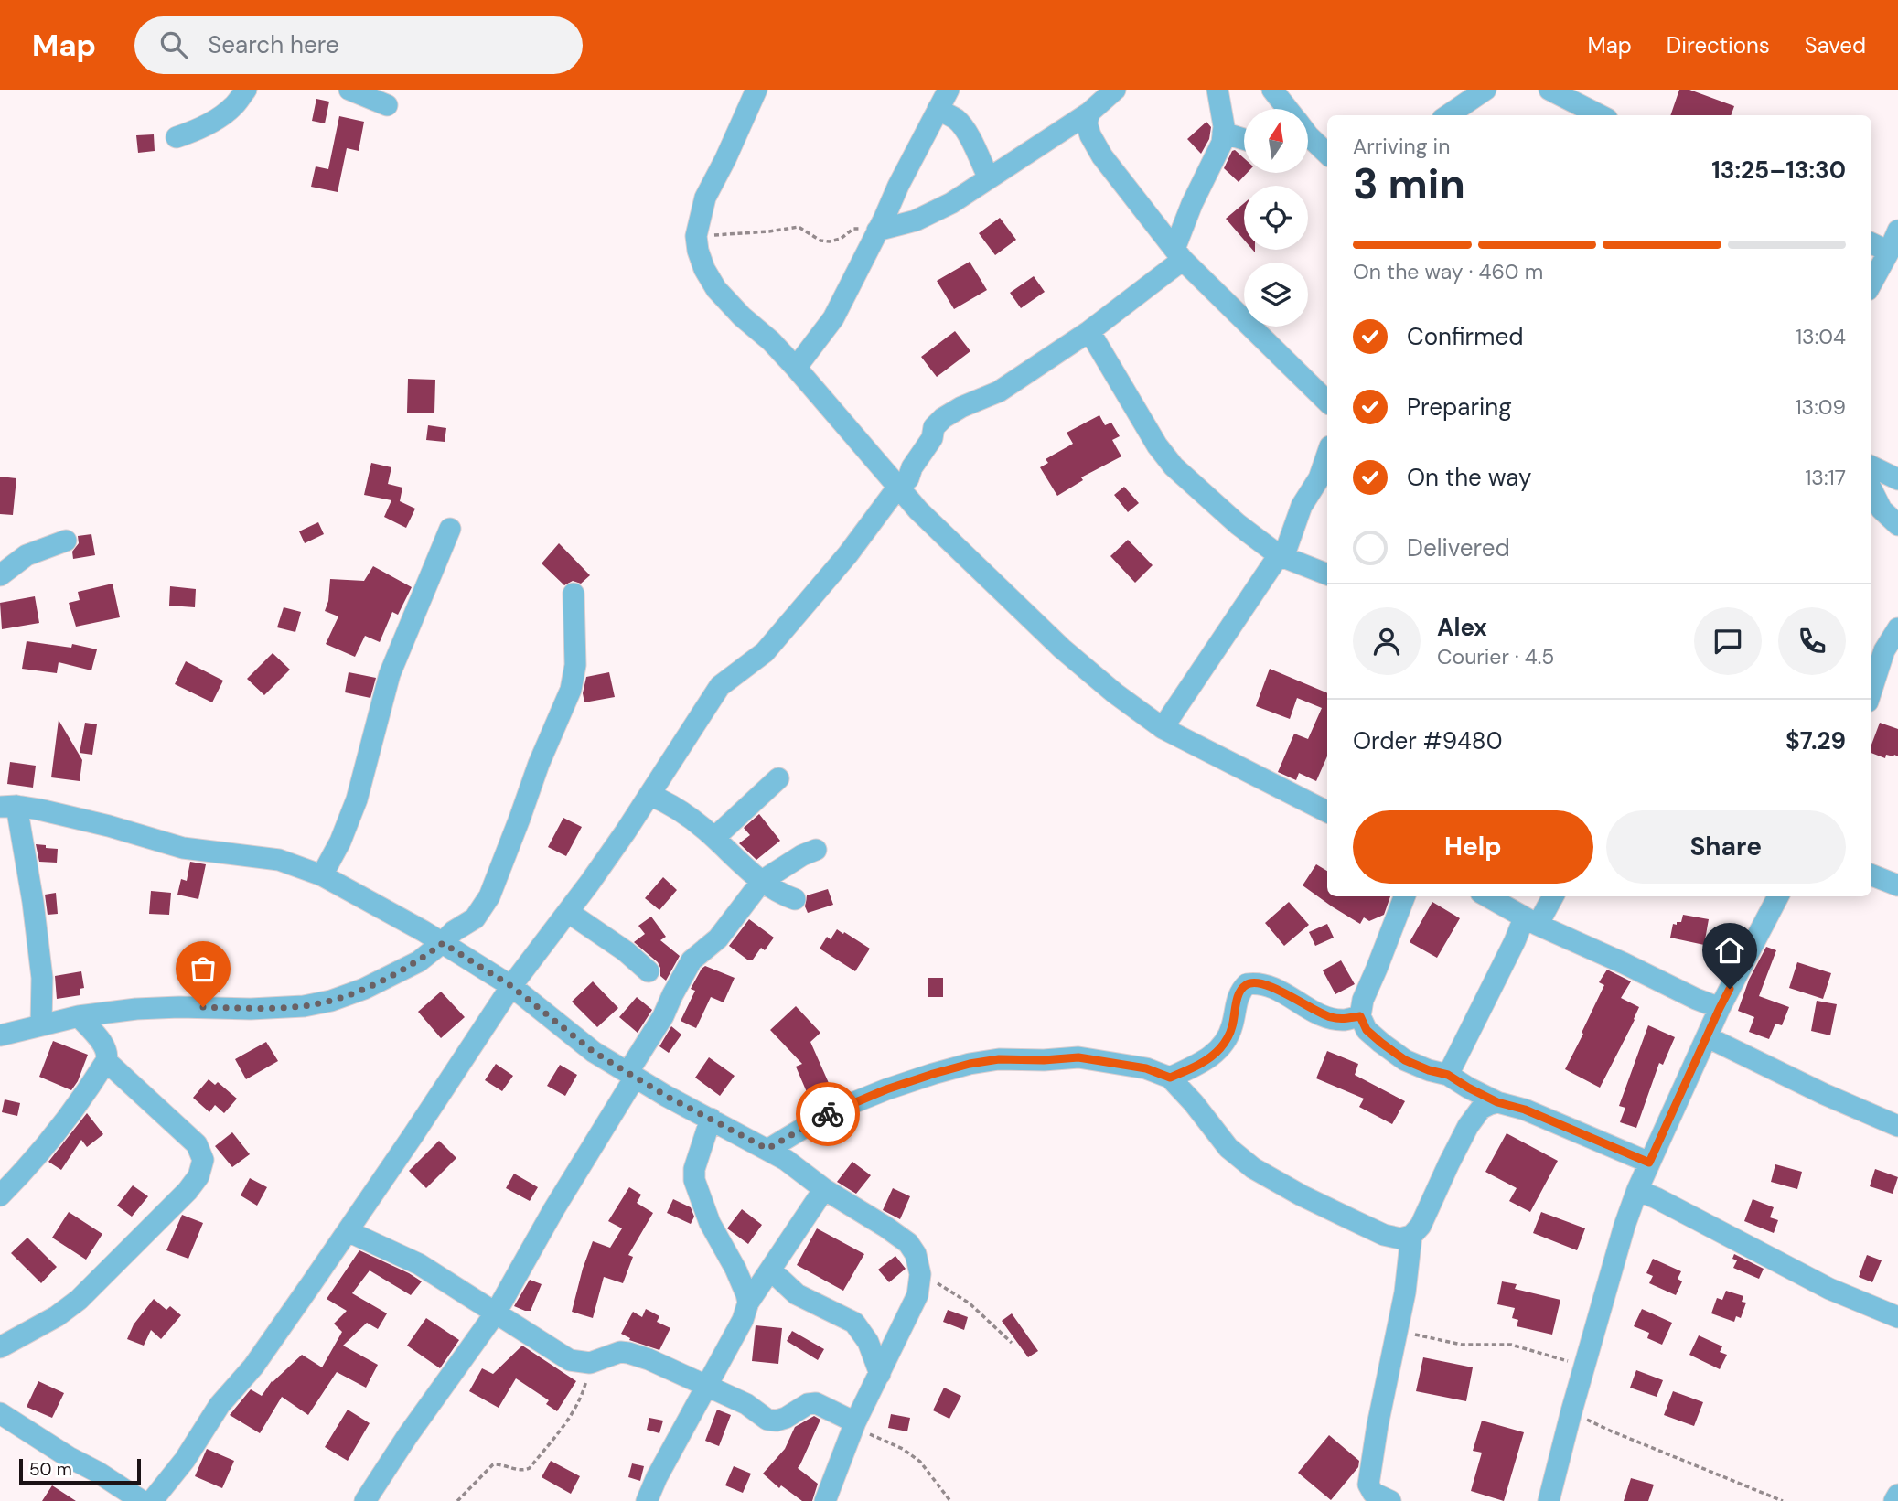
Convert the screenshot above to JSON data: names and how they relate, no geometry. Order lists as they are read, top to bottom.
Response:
{
  "scale_bar": "50 m",
  "north": "top",
  "page": {
    "header": "Map",
    "search": "Search here",
    "nav": ["Map", "Directions", "Saved"],
    "heading": ["3 min", "Arriving in", "13:25–13:30"],
    "panel": [
      "Alex",
      "Courier · 4.5",
      "Order #9480",
      "$7.29"
    ],
    "bar": "On the way · 460 m",
    "list": [
      ["Confirmed", "13:04"],
      ["Preparing", "13:09"],
      ["On the way", "13:17"],
      "Delivered"
    ],
    "buttons": ["Help", "Share"],
    "scale": "50 m"
  }
}
